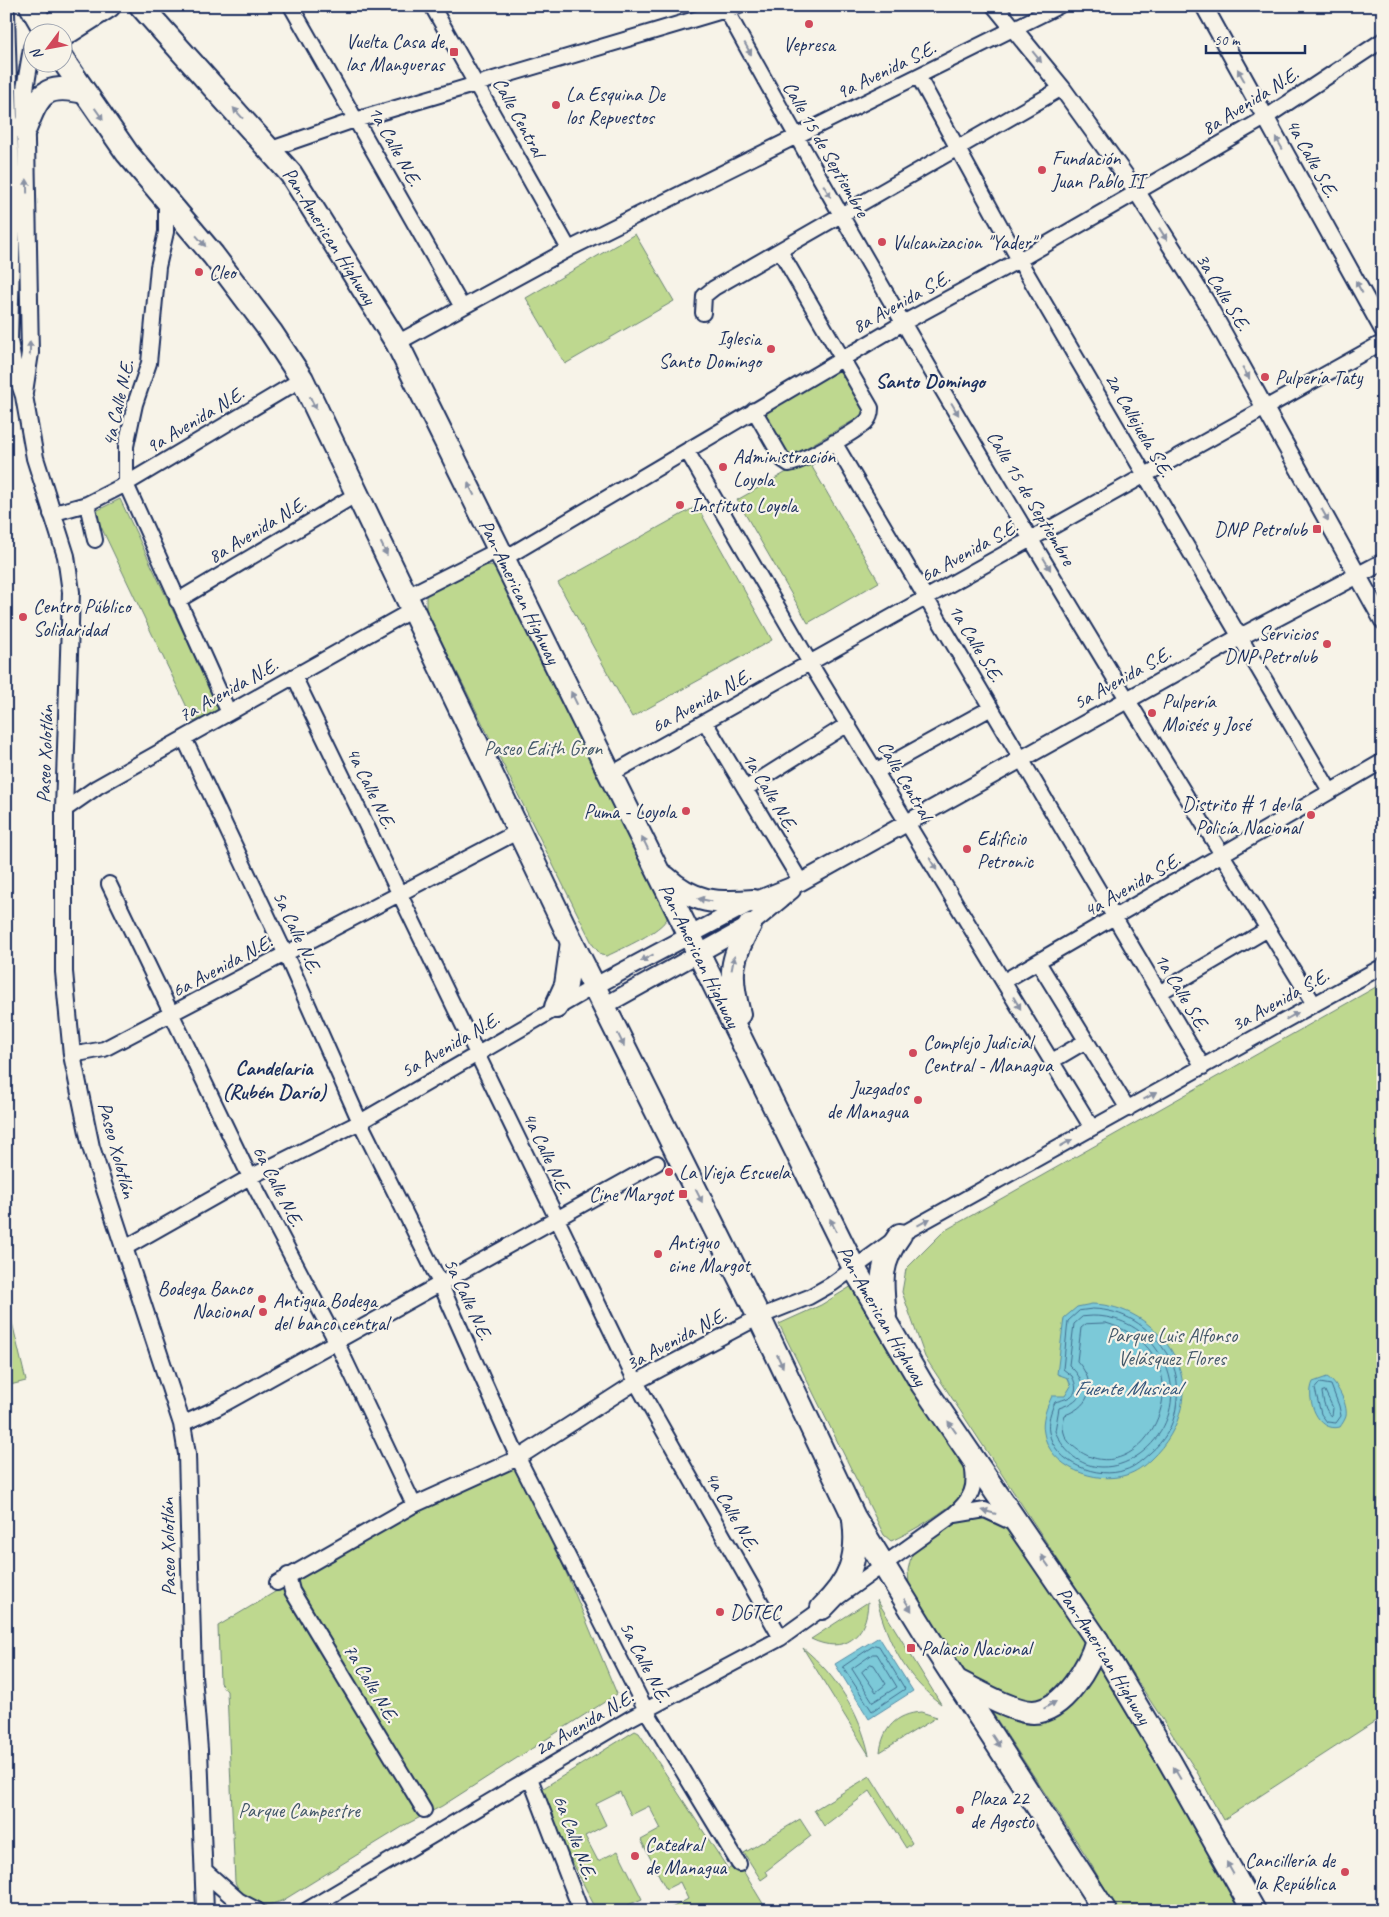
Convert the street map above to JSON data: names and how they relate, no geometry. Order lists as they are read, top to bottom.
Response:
{
  "streets": {
    "highway": ["Pan-American Highway"],
    "street": [
      "9a Avenida S.E.",
      "8a Avenida N.E.",
      "Calle Central",
      "1a Calle N.E.",
      "Calle 15 de Septiembre",
      "4a Calle S.E.",
      "3a Calle S.E.",
      "8a Avenida S.E.",
      "4a Calle N.E.",
      "9a Avenida N.E.",
      "2a Callejuela S.E.",
      "6a Avenida S.E.",
      "1a Calle S.E.",
      "5a Avenida S.E.",
      "7a Avenida N.E.",
      "6a Avenida N.E.",
      "Paseo Xolotlán",
      "4a Avenida S.E.",
      "5a Calle N.E.",
      "3a Avenida S.E.",
      "5a Avenida N.E.",
      "6a Calle N.E.",
      "3a Avenida N.E.",
      "7a Calle N.E.",
      "2a Avenida N.E."
    ]
  },
  "crossings": [
    ["9a Avenida S.E.", "Calle Central"],
    ["9a Avenida S.E.", "Calle 15 de Septiembre"],
    ["9a Avenida S.E.", "3a Calle S.E."],
    ["9a Avenida S.E.", "2a Callejuela S.E."],
    ["8a Avenida N.E.", "4a Calle S.E."],
    ["8a Avenida N.E.", "3a Calle S.E."],
    ["8a Avenida N.E.", "8a Avenida S.E."],
    ["8a Avenida N.E.", "4a Calle N.E."],
    ["Calle Central", "8a Avenida S.E."],
    ["Calle Central", "6a Avenida S.E."],
    ["Calle Central", "5a Avenida S.E."],
    ["Calle Central", "6a Avenida N.E."],
    ["Calle Central", "4a Avenida S.E."],
    ["Calle Central", "3a Avenida S.E."],
    ["Calle Central", "5a Avenida N.E."],
    ["Calle Central", "3a Avenida N.E."],
    ["1a Calle N.E.", "6a Avenida N.E."],
    ["1a Calle N.E.", "5a Avenida N.E."],
    ["Calle 15 de Septiembre", "8a Avenida S.E."],
    ["Calle 15 de Septiembre", "6a Avenida S.E."],
    ["Calle 15 de Septiembre", "5a Avenida S.E."],
    ["Calle 15 de Septiembre", "4a Avenida S.E."],
    ["Calle 15 de Septiembre", "3a Avenida S.E."],
    ["Pan-American Highway", "8a Avenida S.E."],
    ["Pan-American Highway", "7a Avenida N.E."],
    ["Pan-American Highway", "6a Avenida N.E."],
    ["Pan-American Highway", "5a Avenida N.E."],
    ["Pan-American Highway", "3a Avenida N.E."],
    ["Pan-American Highway", "2a Avenida N.E."],
    ["3a Calle S.E.", "8a Avenida S.E."],
    ["3a Calle S.E.", "6a Avenida S.E."],
    ["3a Calle S.E.", "5a Avenida S.E."],
    ["8a Avenida S.E.", "2a Callejuela S.E."],
    ["8a Avenida S.E.", "7a Avenida N.E."],
    ["4a Calle N.E.", "9a Avenida N.E."],
    ["4a Calle N.E.", "7a Avenida N.E."],
    ["4a Calle N.E.", "6a Avenida N.E."],
    ["4a Calle N.E.", "5a Avenida N.E."],
    ["4a Calle N.E.", "3a Avenida N.E."],
    ["4a Calle N.E.", "2a Avenida N.E."],
    ["9a Avenida N.E.", "Paseo Xolotlán"],
    ["2a Callejuela S.E.", "6a Avenida S.E."],
    ["2a Callejuela S.E.", "5a Avenida S.E."],
    ["2a Callejuela S.E.", "4a Avenida S.E."],
    ["6a Avenida S.E.", "1a Calle S.E."],
    ["6a Avenida S.E.", "6a Avenida N.E."],
    ["1a Calle S.E.", "5a Avenida S.E."],
    ["1a Calle S.E.", "4a Avenida S.E."],
    ["1a Calle S.E.", "3a Avenida S.E."],
    ["5a Avenida S.E.", "5a Avenida N.E."],
    ["7a Avenida N.E.", "Paseo Xolotlán"],
    ["7a Avenida N.E.", "5a Calle N.E."],
    ["6a Avenida N.E.", "Paseo Xolotlán"],
    ["6a Avenida N.E.", "5a Calle N.E."],
    ["6a Avenida N.E.", "6a Calle N.E."],
    ["Paseo Xolotlán", "5a Avenida N.E."],
    ["5a Calle N.E.", "5a Avenida N.E."],
    ["5a Calle N.E.", "3a Avenida N.E."],
    ["5a Calle N.E.", "2a Avenida N.E."],
    ["3a Avenida S.E.", "3a Avenida N.E."],
    ["5a Avenida N.E.", "6a Calle N.E."],
    ["6a Calle N.E.", "3a Avenida N.E."],
    ["6a Calle N.E.", "2a Avenida N.E."],
    ["3a Avenida N.E.", "7a Calle N.E."]
  ],
  "one_way": ["Calle 15 de Septiembre", "4a Calle S.E.", "3a Calle S.E."],
  "districts": ["Santo Domingo", "Candelaria (Rubén Darío)"],
  "water": ["Fuente Musical"],
  "parks": ["Paseo Edith Grøn", "Parque Luis Alfonso Velásquez Flores", "Parque Campestre"],
  "places": {
    "other": [
      "Vepresa",
      "La Esquina De los Repuestos",
      "Fundación Juan Pablo II",
      "Vulcanizacion \"Yader\"",
      "Cleo",
      "Iglesia Santo Domingo",
      "Pulpería Taty",
      "Administración Loyola",
      "Instituto Loyola",
      "Centro Público Solidaridad",
      "Servicios DNP Petrolub",
      "Pulpería Moisés y José",
      "Puma - Loyola",
      "Distrito # 1 de la Policía Nacional",
      "Edificio Petronic",
      "Complejo Judicial Central - Managua",
      "Juzgados de Managua",
      "La Vieja Escuela",
      "Antiguo cine Margot",
      "Bodega Banco Nacional",
      "Antigua Bodega del banco central",
      "DGTEC",
      "Plaza 22 de Agosto",
      "Catedral de Managua",
      "Cancillería de la República"
    ],
    "transit": [
      "Vuelta Casa de las Mangueras",
      "DNP Petrolub",
      "Cine Margot",
      "Palacio Nacional"
    ]
  },
  "scale_bar": "50 m",
  "north": "bottom left"
}
